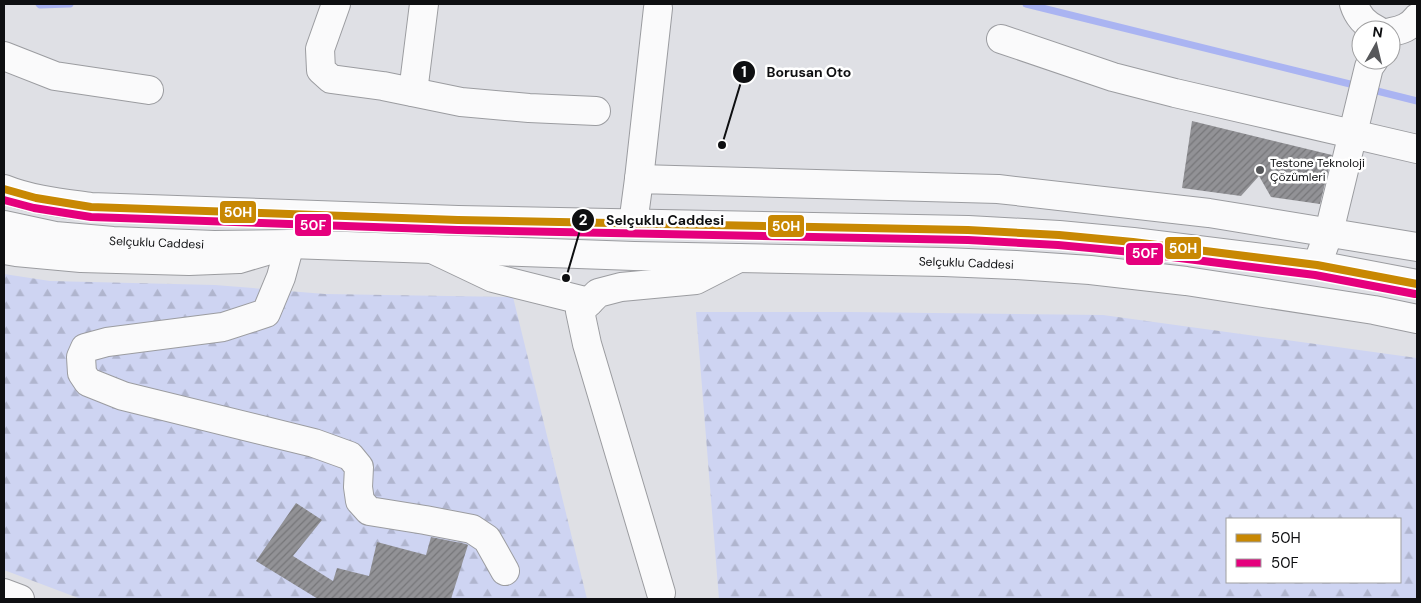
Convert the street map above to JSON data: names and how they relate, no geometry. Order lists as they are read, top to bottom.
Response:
{
  "streets": {
    "main road": ["Selçuklu Caddesi"]
  },
  "places": ["Borusan Oto", "Testone Teknoloji Çözümleri", "Selçuklu Caddesi"],
  "lines": ["transit line 50H", "transit line 50F"],
  "legend": ["50H", "50F"],
  "north": "top"
}
